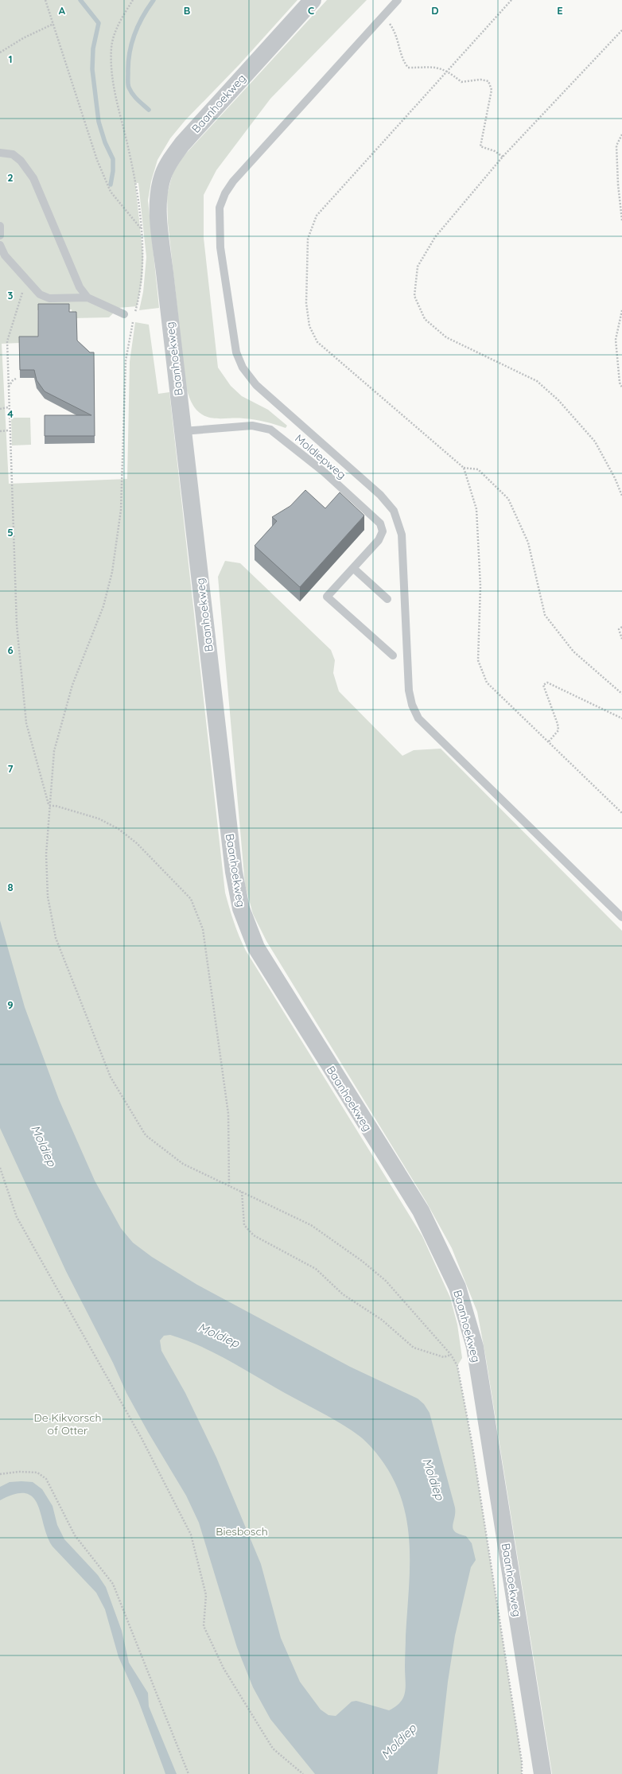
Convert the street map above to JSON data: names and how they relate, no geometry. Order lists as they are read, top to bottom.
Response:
{
  "streets": {
    "street": ["Baanhoekweg"],
    "lane": ["Moldiepweg"]
  },
  "crossings": [
    ["Baanhoekweg", "Moldiepweg"]
  ],
  "water": ["Moldiep"],
  "parks": ["De Kikvorsch of Otter", "Biesbosch"],
  "grid": {
    "columns": [
      "A",
      "B",
      "C",
      "D",
      "E"
    ],
    "rows": [
      "1",
      "2",
      "3",
      "4",
      "5",
      "6",
      "7",
      "8",
      "9"
    ]
  }
}
